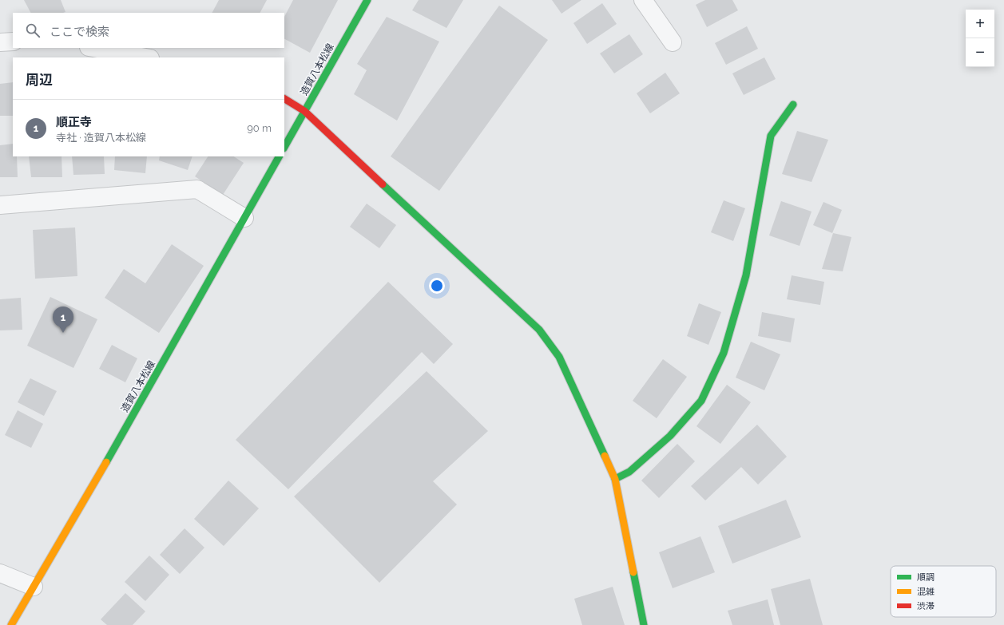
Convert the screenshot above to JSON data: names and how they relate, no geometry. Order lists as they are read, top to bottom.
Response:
{
  "streets": {
    "street": ["造賀八本松線"]
  },
  "legend": ["順調", "混雑", "渋滞"],
  "page": {
    "map_buttons": ["+", "−"],
    "search": "ここで検索",
    "heading": "周辺",
    "list": [
      {
        "mark": "1",
        "name": "順正寺",
        "note": "寺社 · 造賀八本松線",
        "value": "90 m"
      }
    ],
    "pins": "1"
  }
}
